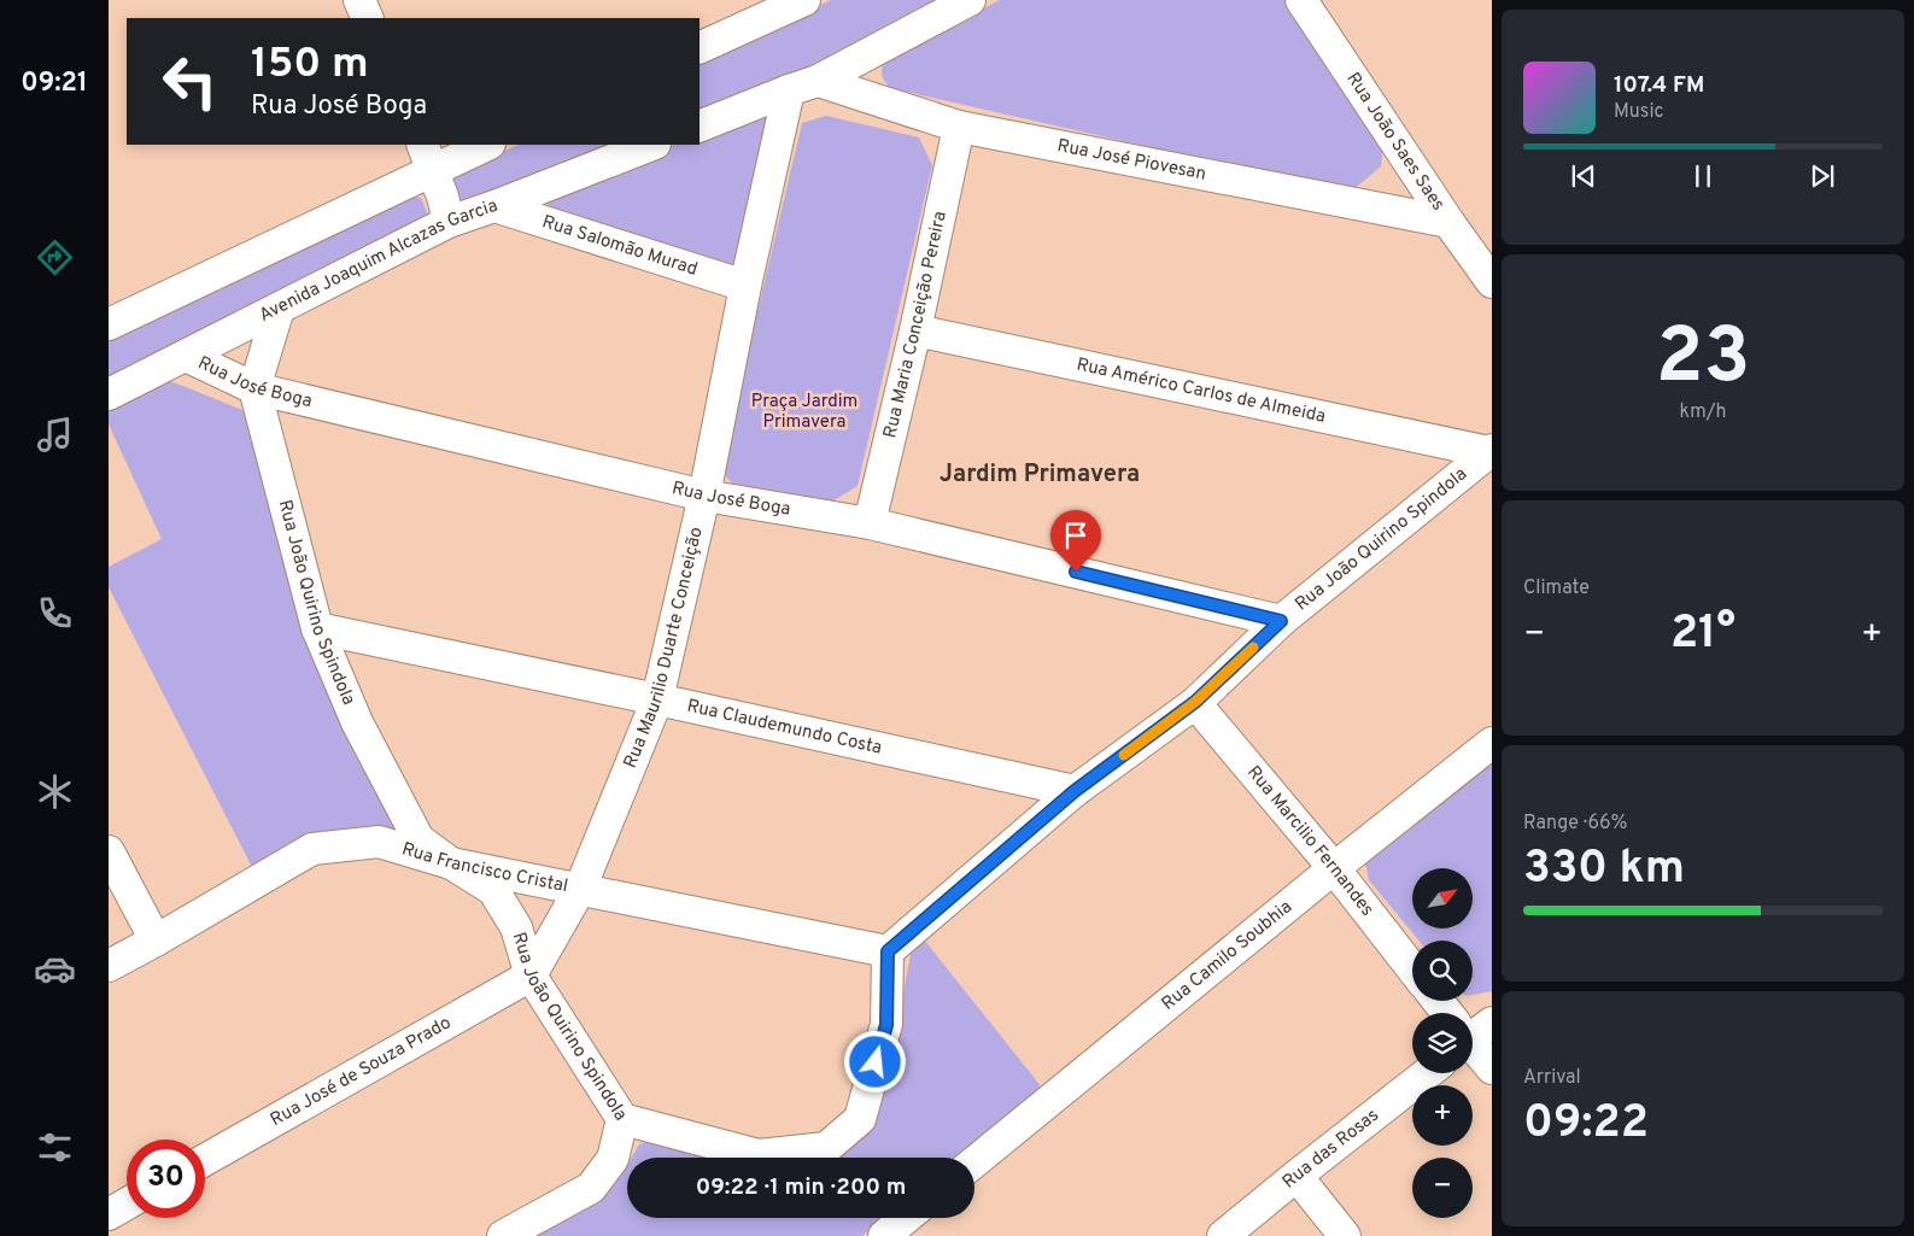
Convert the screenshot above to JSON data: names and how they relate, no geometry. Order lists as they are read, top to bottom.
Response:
{
  "streets": {
    "street": [
      "Rua João Saes Saes",
      "Rua José Piovesan",
      "Rua Salomão Murad",
      "Avenida Joaquim Alcazas Garcia",
      "Rua Maria Conceição Pereira",
      "Rua José Boga",
      "Rua Américo Carlos de Almeida",
      "Rua João Quirino Spindola",
      "Rua Maurilio Duarte Conceição",
      "Rua Claudemundo Costa",
      "Rua Marcilio Fernandes",
      "Rua Francisco Cristal",
      "Rua Camilo Soubhia",
      "Rua José de Souza Prado",
      "Rua das Rosas"
    ]
  },
  "crossings": [
    ["Rua João Saes Saes", "Rua José Piovesan"],
    ["Rua José Piovesan", "Rua Maria Conceição Pereira"],
    ["Rua Salomão Murad", "Avenida Joaquim Alcazas Garcia"],
    ["Rua Salomão Murad", "Rua Maurilio Duarte Conceição"],
    ["Avenida Joaquim Alcazas Garcia", "Rua José Boga"],
    ["Rua Maria Conceição Pereira", "Rua José Boga"],
    ["Rua Maria Conceição Pereira", "Rua Américo Carlos de Almeida"],
    ["Rua José Boga", "Rua João Quirino Spindola"],
    ["Rua José Boga", "Rua Maurilio Duarte Conceição"],
    ["Rua Américo Carlos de Almeida", "Rua João Quirino Spindola"],
    ["Rua João Quirino Spindola", "Rua Maurilio Duarte Conceição"],
    ["Rua João Quirino Spindola", "Rua Claudemundo Costa"],
    ["Rua João Quirino Spindola", "Rua Marcilio Fernandes"],
    ["Rua João Quirino Spindola", "Rua Francisco Cristal"],
    ["Rua João Quirino Spindola", "Rua José de Souza Prado"],
    ["Rua Maurilio Duarte Conceição", "Rua Claudemundo Costa"],
    ["Rua Maurilio Duarte Conceição", "Rua Francisco Cristal"],
    ["Rua Maurilio Duarte Conceição", "Rua José de Souza Prado"],
    ["Rua Marcilio Fernandes", "Rua Camilo Soubhia"]
  ],
  "districts": ["Jardim Primavera"],
  "parks": ["Praça Jardim Primavera"],
  "north": "top right",
  "page": {
    "tabs": "09:21",
    "turn": ["150 m", "Rua José Boga"],
    "song": ["107.4 FM", "Music"],
    "tile": [
      ["23", "km/h"],
      "Climate",
      ["Range · 66%", "330 km"],
      ["Arrival", "09:22"]
    ],
    "heat": ["−", "21°", "+"],
    "map_buttons": ["+", "−"],
    "limit": "30",
    "trip": "09:22 · 1 min · 200 m"
  }
}
